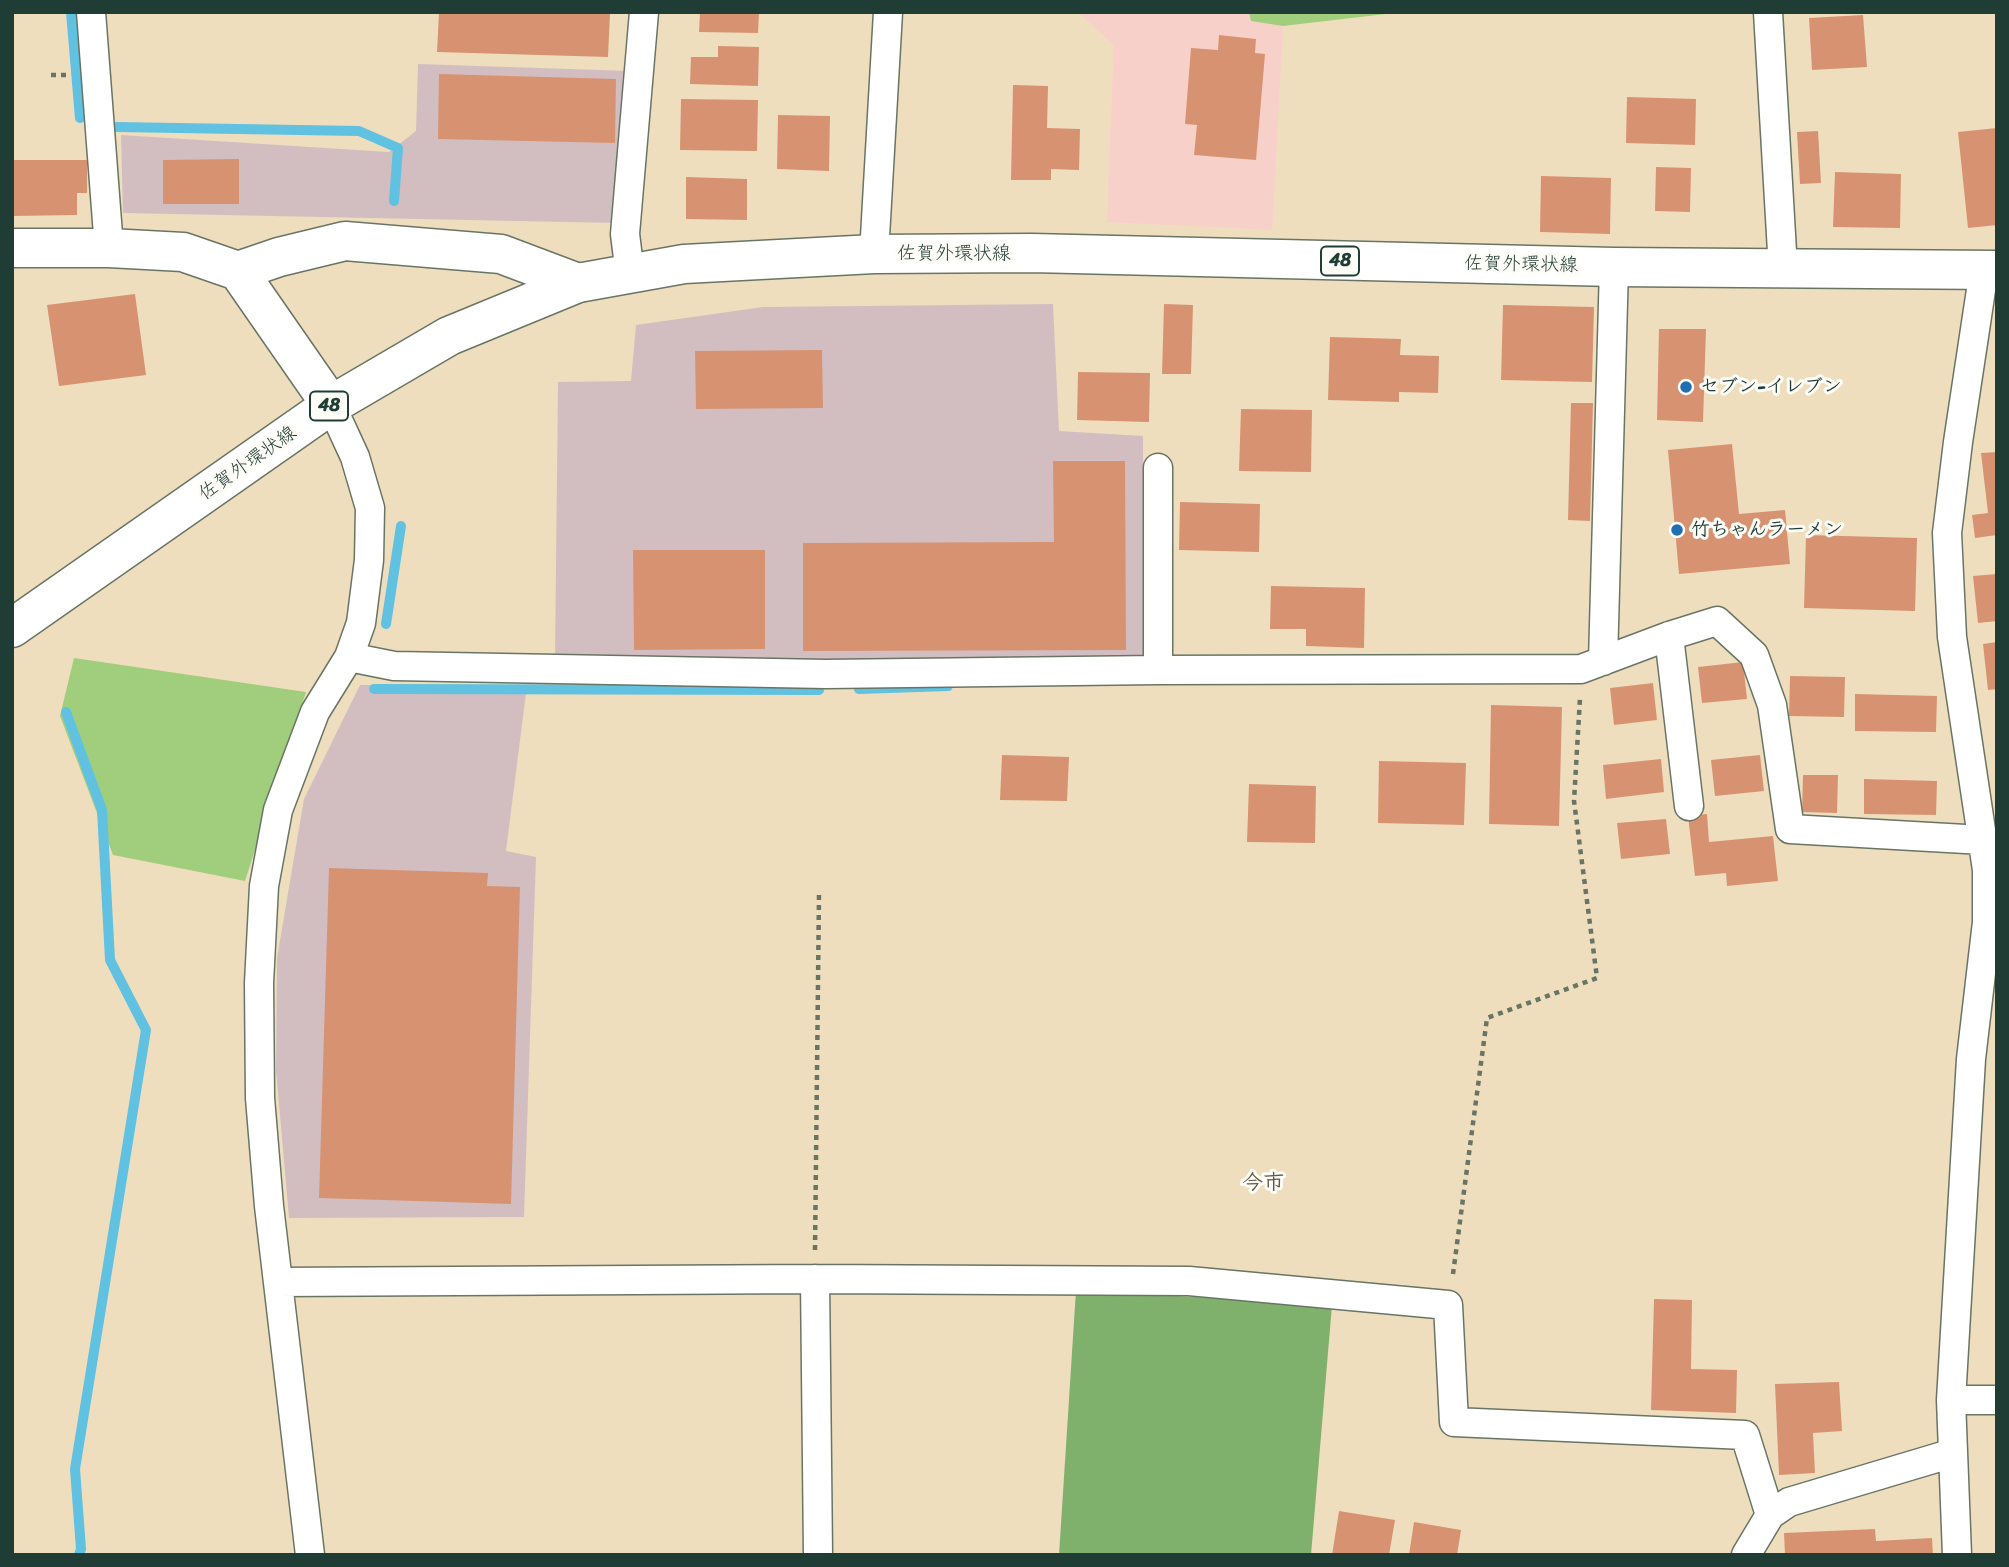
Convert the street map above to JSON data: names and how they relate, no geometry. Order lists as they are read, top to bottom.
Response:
{
  "streets": {
    "main road": ["佐賀外環状線", "48"]
  },
  "districts": ["今市"],
  "places": ["セブン-イレブン", "竹ちゃんラーメン"]
}
